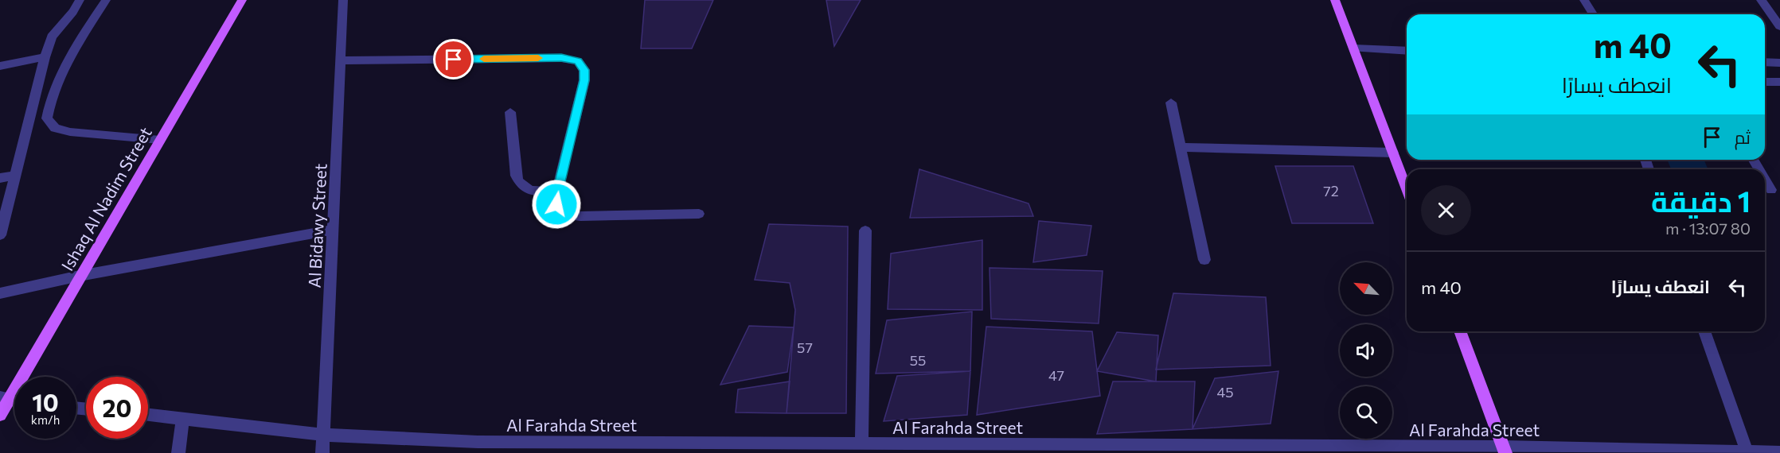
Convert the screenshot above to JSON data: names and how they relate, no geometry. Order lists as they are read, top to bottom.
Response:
{
  "streets": {
    "main road": ["Ishaq Al Nadim Street"],
    "street": ["Al Bidawy Street", "Al Farahda Street"]
  },
  "crossings": [
    ["Al Bidawy Street", "Al Farahda Street"]
  ],
  "house_numbers": [
    "72",
    "57",
    "55",
    "47",
    "45"
  ],
  "north": "top left",
  "page": {
    "turn": ["40 m", "انعطف يسارًا"],
    "then": "ثم",
    "heading": ["1 دقيقة", "80 m · 13:07"],
    "list": [
      {
        "name": "انعطف يسارًا",
        "value": "40 m"
      }
    ],
    "speed": "10 km/h",
    "limit": "20"
  }
}
